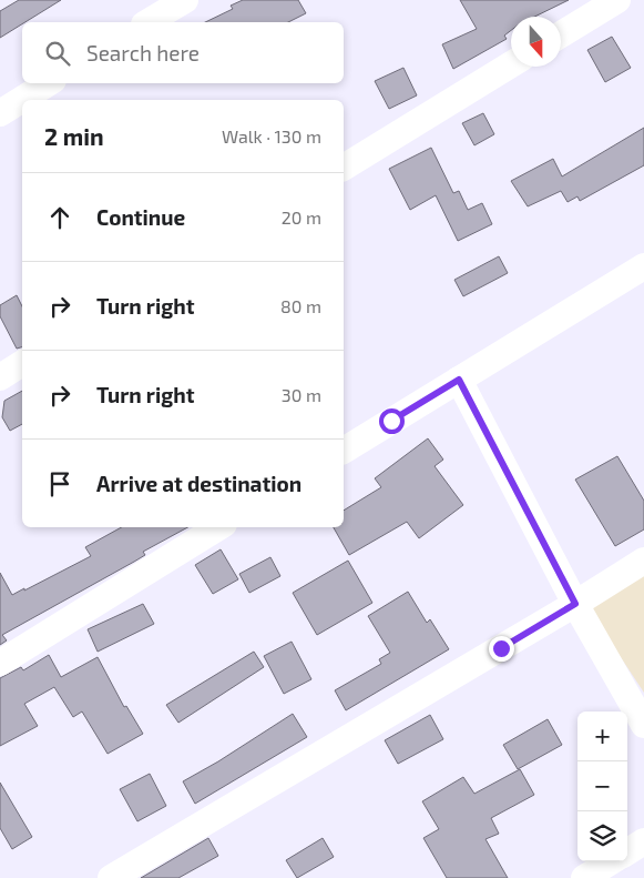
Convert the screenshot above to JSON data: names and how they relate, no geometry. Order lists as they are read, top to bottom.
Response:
{
  "north": "bottom",
  "page": {
    "search": "Search here",
    "heading": ["2 min", "Walk · 130 m"],
    "list": [
      ["Continue", "20 m"],
      ["Turn right", "80 m"],
      ["Turn right", "30 m"],
      "Arrive at destination"
    ],
    "map_buttons": ["+", "−"]
  }
}
